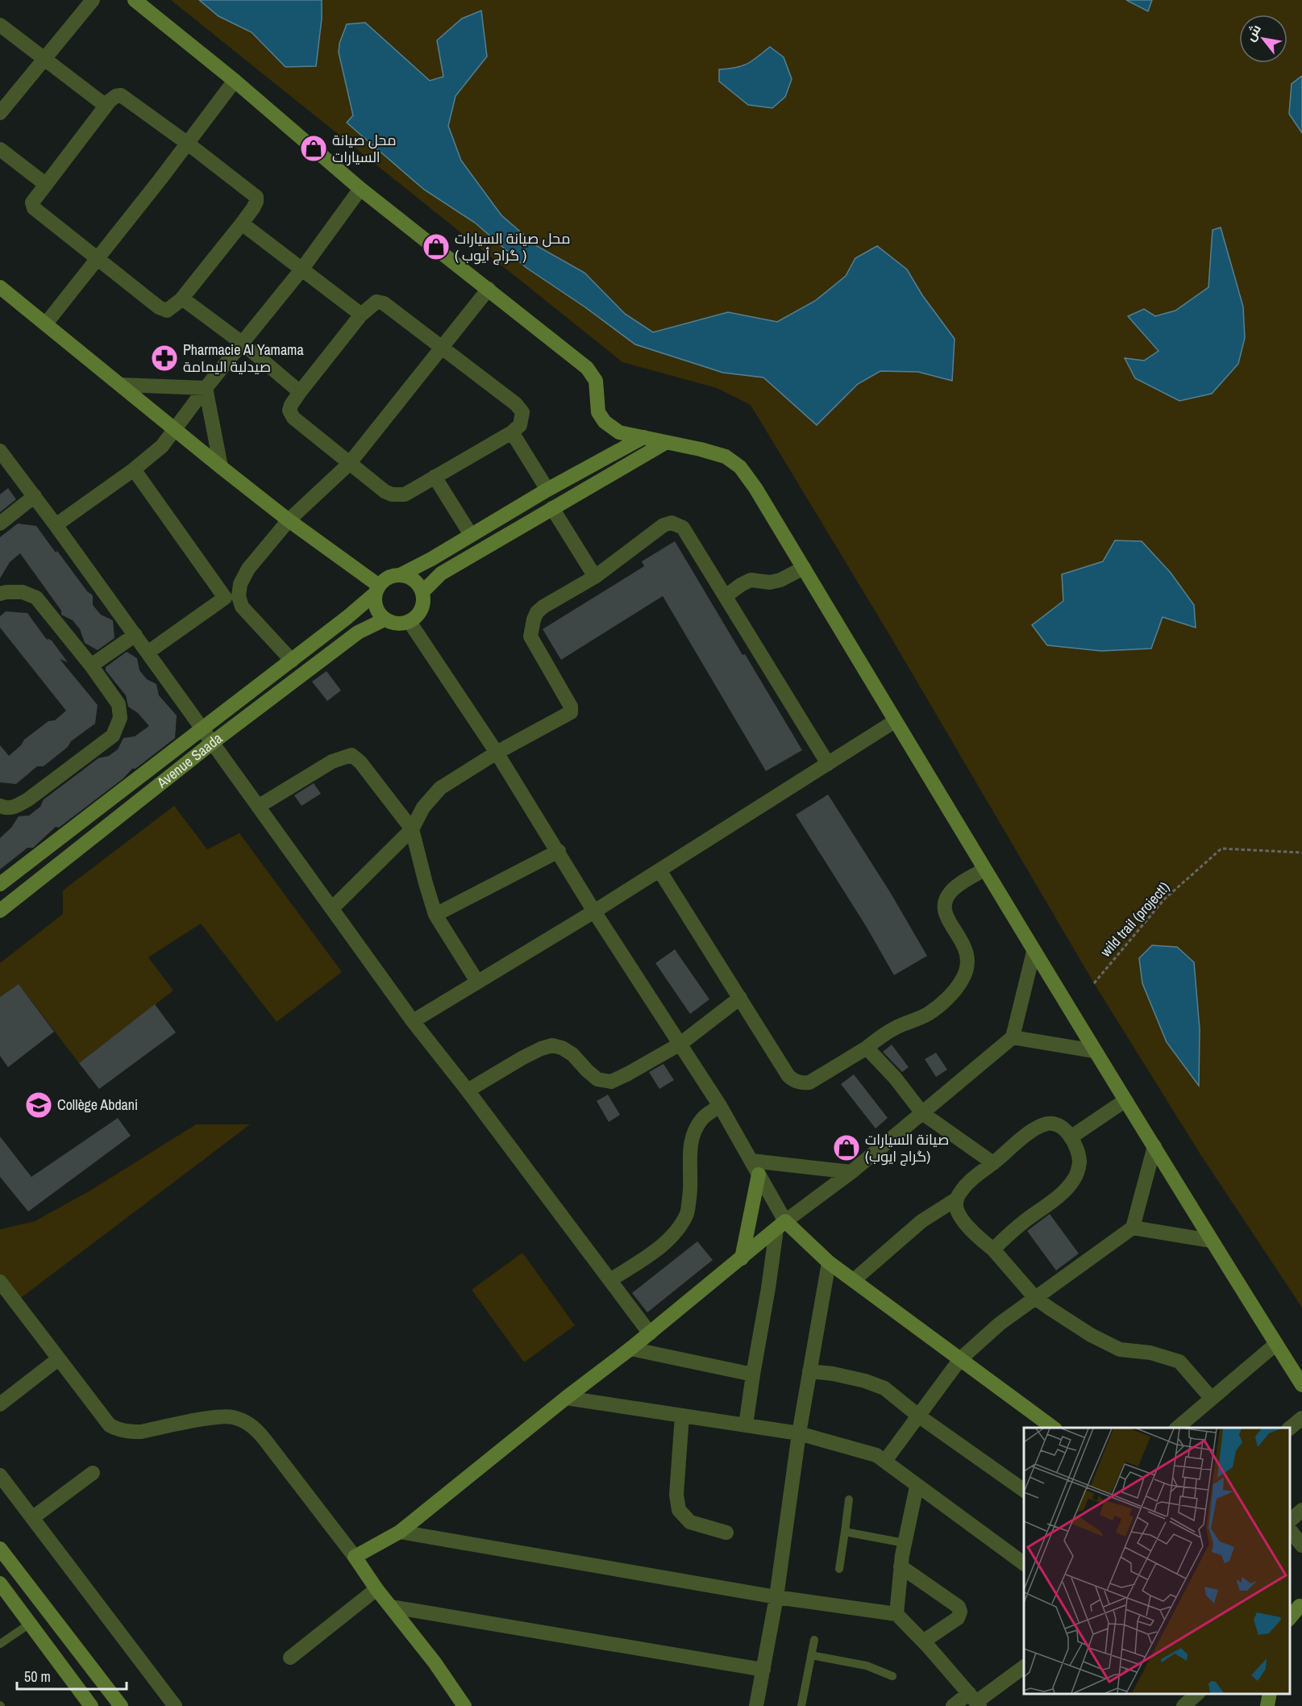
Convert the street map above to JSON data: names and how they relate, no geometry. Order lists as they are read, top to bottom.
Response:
{
  "streets": {
    "street": ["Avenue Saada"],
    "path": ["wild trail (project!)"]
  },
  "places": {
    "shop": ["محل صيانة السيارات", "محل صيانة السيارات ( گراچ أيوب )", "صيانة السيارات (گراج ايوب)"],
    "pharmacy": ["Pharmacie Al Yamama صيدلية اليمامة"],
    "school or university": ["Collège Abdani"]
  },
  "scale_bar": "50 m",
  "north": "top left"
}
